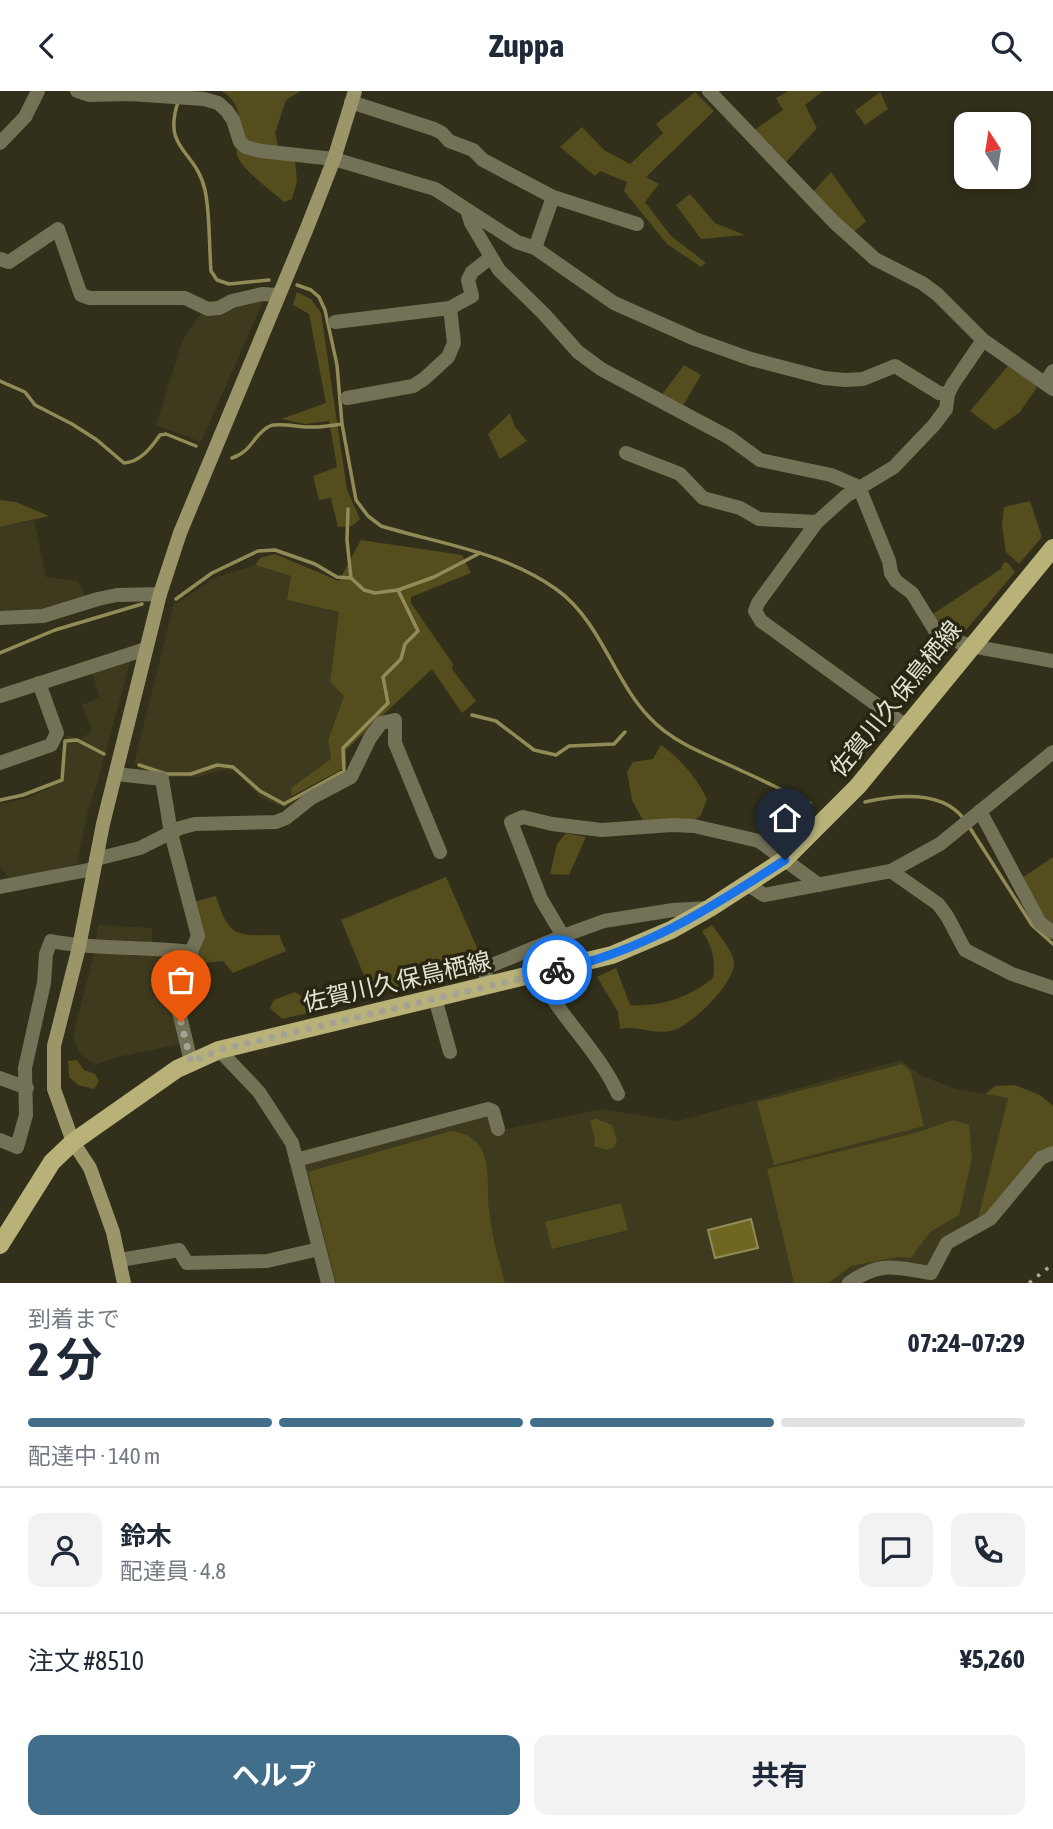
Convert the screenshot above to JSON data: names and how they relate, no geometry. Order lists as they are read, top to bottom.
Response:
{
  "streets": {
    "main road": ["佐賀川久保鳥栖線"]
  },
  "north": "top",
  "page": {
    "header": "Zuppa",
    "heading": ["2 分", "到着まで", "07:24–07:29"],
    "panel": [
      "鈴木",
      "配達員 · 4.8",
      "注文 #8510",
      "¥5,260"
    ],
    "bar": "配達中 · 140 m",
    "buttons": ["ヘルプ", "共有"]
  }
}
